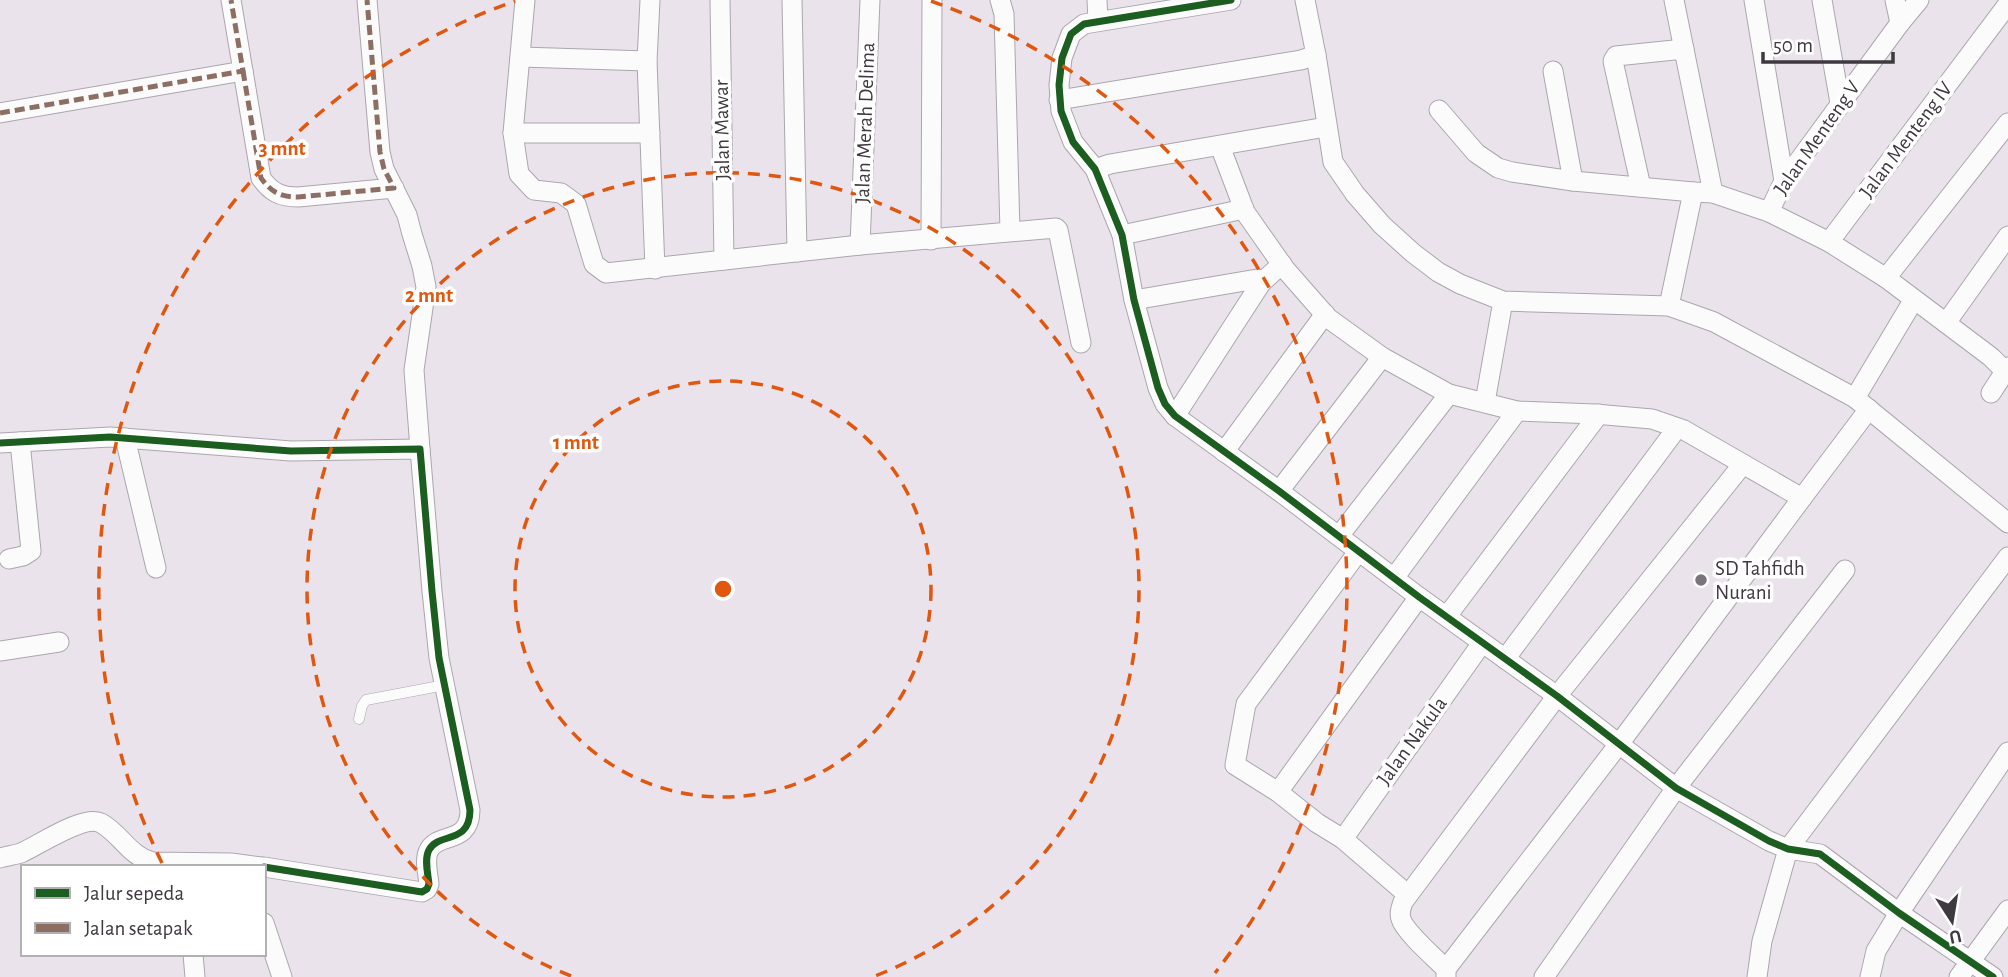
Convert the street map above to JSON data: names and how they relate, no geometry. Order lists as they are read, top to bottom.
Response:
{
  "streets": {
    "street": [
      "Jalan Merah Delima",
      "Jalan Mawar",
      "Jalan Menteng V",
      "Jalan Menteng IV",
      "Jalan Nakula"
    ]
  },
  "places": ["SD Tahfidh Nurani"],
  "legend": ["Jalur sepeda", "Jalan setapak"],
  "scale_bar": "50 m",
  "north": "bottom",
  "rings": ["3 mnt", "2 mnt", "1 mnt"]
}
